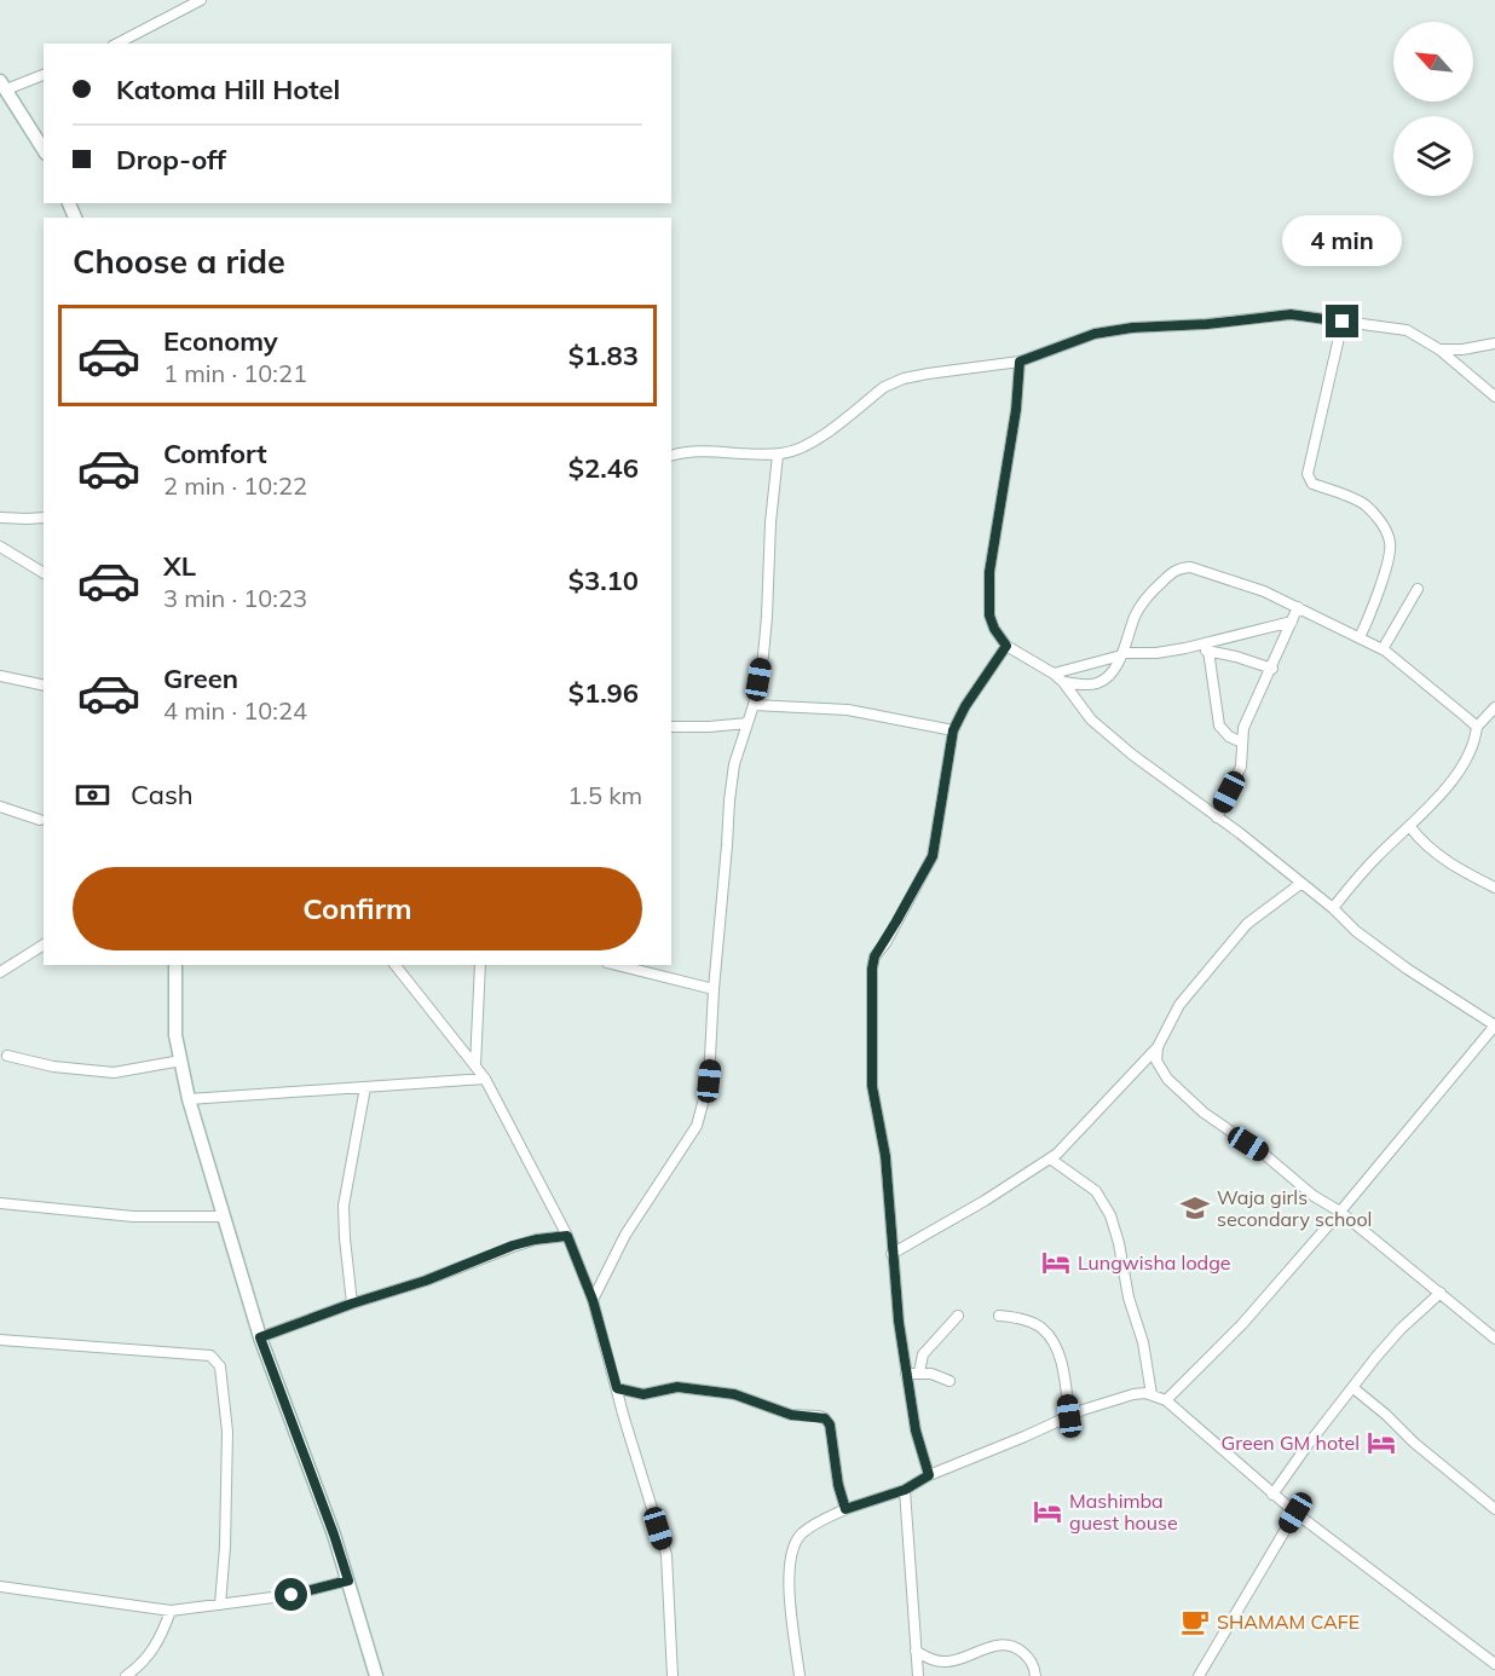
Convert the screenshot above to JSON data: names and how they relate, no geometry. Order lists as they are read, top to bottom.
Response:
{
  "places": {
    "school or university": ["Waja girls secondary school"],
    "hotel": ["Lungwisha lodge", "Green GM hotel", "Mashimba guest house"],
    "cafe": ["SHAMAM CAFE"]
  },
  "north": "top left",
  "page": {
    "banner": ["Katoma Hill Hotel", "Drop-off"],
    "bubble": "4 min",
    "heading": "Choose a ride",
    "list": [
      {
        "name": "Economy",
        "note": "1 min · 10:21",
        "value": "$1.83"
      },
      {
        "name": "Comfort",
        "note": "2 min · 10:22",
        "value": "$2.46"
      },
      {
        "name": "XL",
        "note": "3 min · 10:23",
        "value": "$3.10"
      },
      {
        "name": "Green",
        "note": "4 min · 10:24",
        "value": "$1.96"
      }
    ],
    "pay": ["Cash", "1.5 km"],
    "buttons": "Confirm"
  }
}
